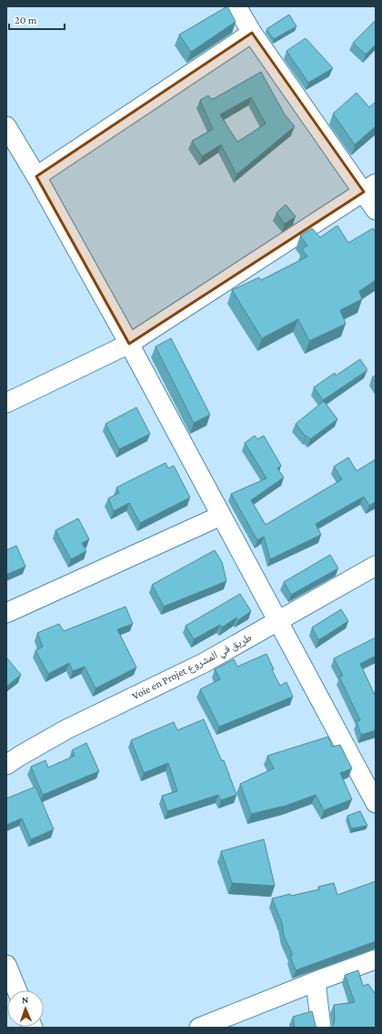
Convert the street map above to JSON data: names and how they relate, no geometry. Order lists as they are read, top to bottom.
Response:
{
  "streets": {
    "street": ["Voie en Projet طريق في المشروع"]
  },
  "scale_bar": "20 m",
  "north": "top"
}
